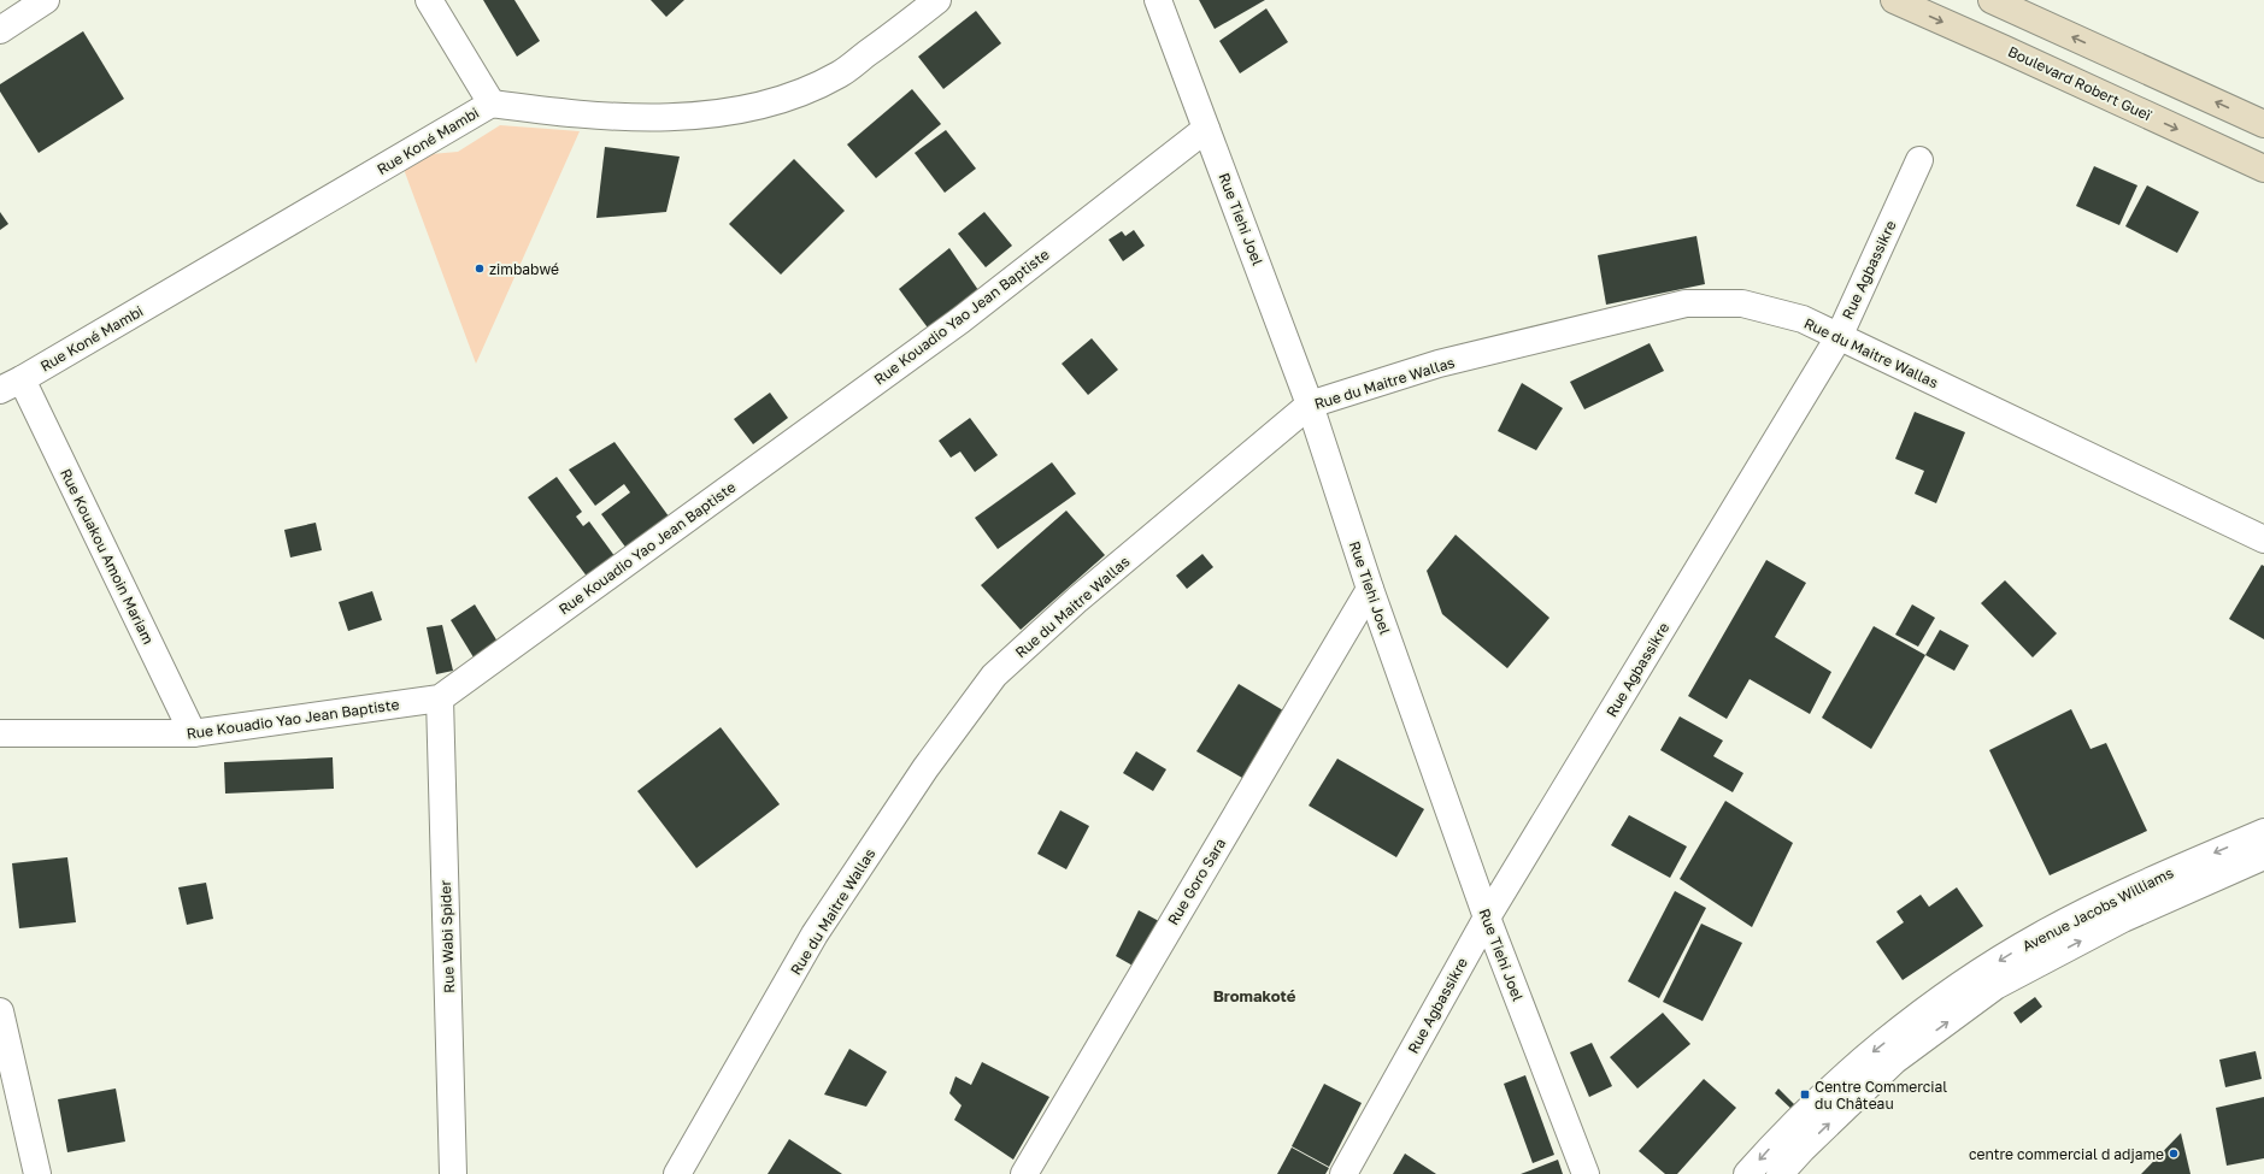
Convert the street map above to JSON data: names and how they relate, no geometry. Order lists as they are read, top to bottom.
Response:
{
  "streets": {
    "main road": ["Boulevard Robert Gueï"],
    "street": [
      "Rue Koné Mambi",
      "Rue Tiehi Joel",
      "Rue Agbassikre",
      "Rue Kouadio Yao Jean Baptiste",
      "Rue du Maitre Wallas",
      "Rue Kouakou Amoin Mariam",
      "Rue Goro Sara",
      "Avenue Jacobs Williams",
      "Rue Wabi Spider"
    ]
  },
  "crossings": [
    ["Rue Koné Mambi", "Rue Kouakou Amoin Mariam"],
    ["Rue Tiehi Joel", "Rue Agbassikre"],
    ["Rue Tiehi Joel", "Rue Kouadio Yao Jean Baptiste"],
    ["Rue Tiehi Joel", "Rue du Maitre Wallas"],
    ["Rue Tiehi Joel", "Rue Goro Sara"],
    ["Rue Agbassikre", "Rue du Maitre Wallas"],
    ["Rue Kouadio Yao Jean Baptiste", "Rue Kouakou Amoin Mariam"],
    ["Rue Kouadio Yao Jean Baptiste", "Rue Wabi Spider"]
  ],
  "districts": ["Bromakoté"],
  "places": {
    "other": ["zimbabwé", "centre commercial d adjame"],
    "transit": ["Centre Commercial du Château"]
  }
}
